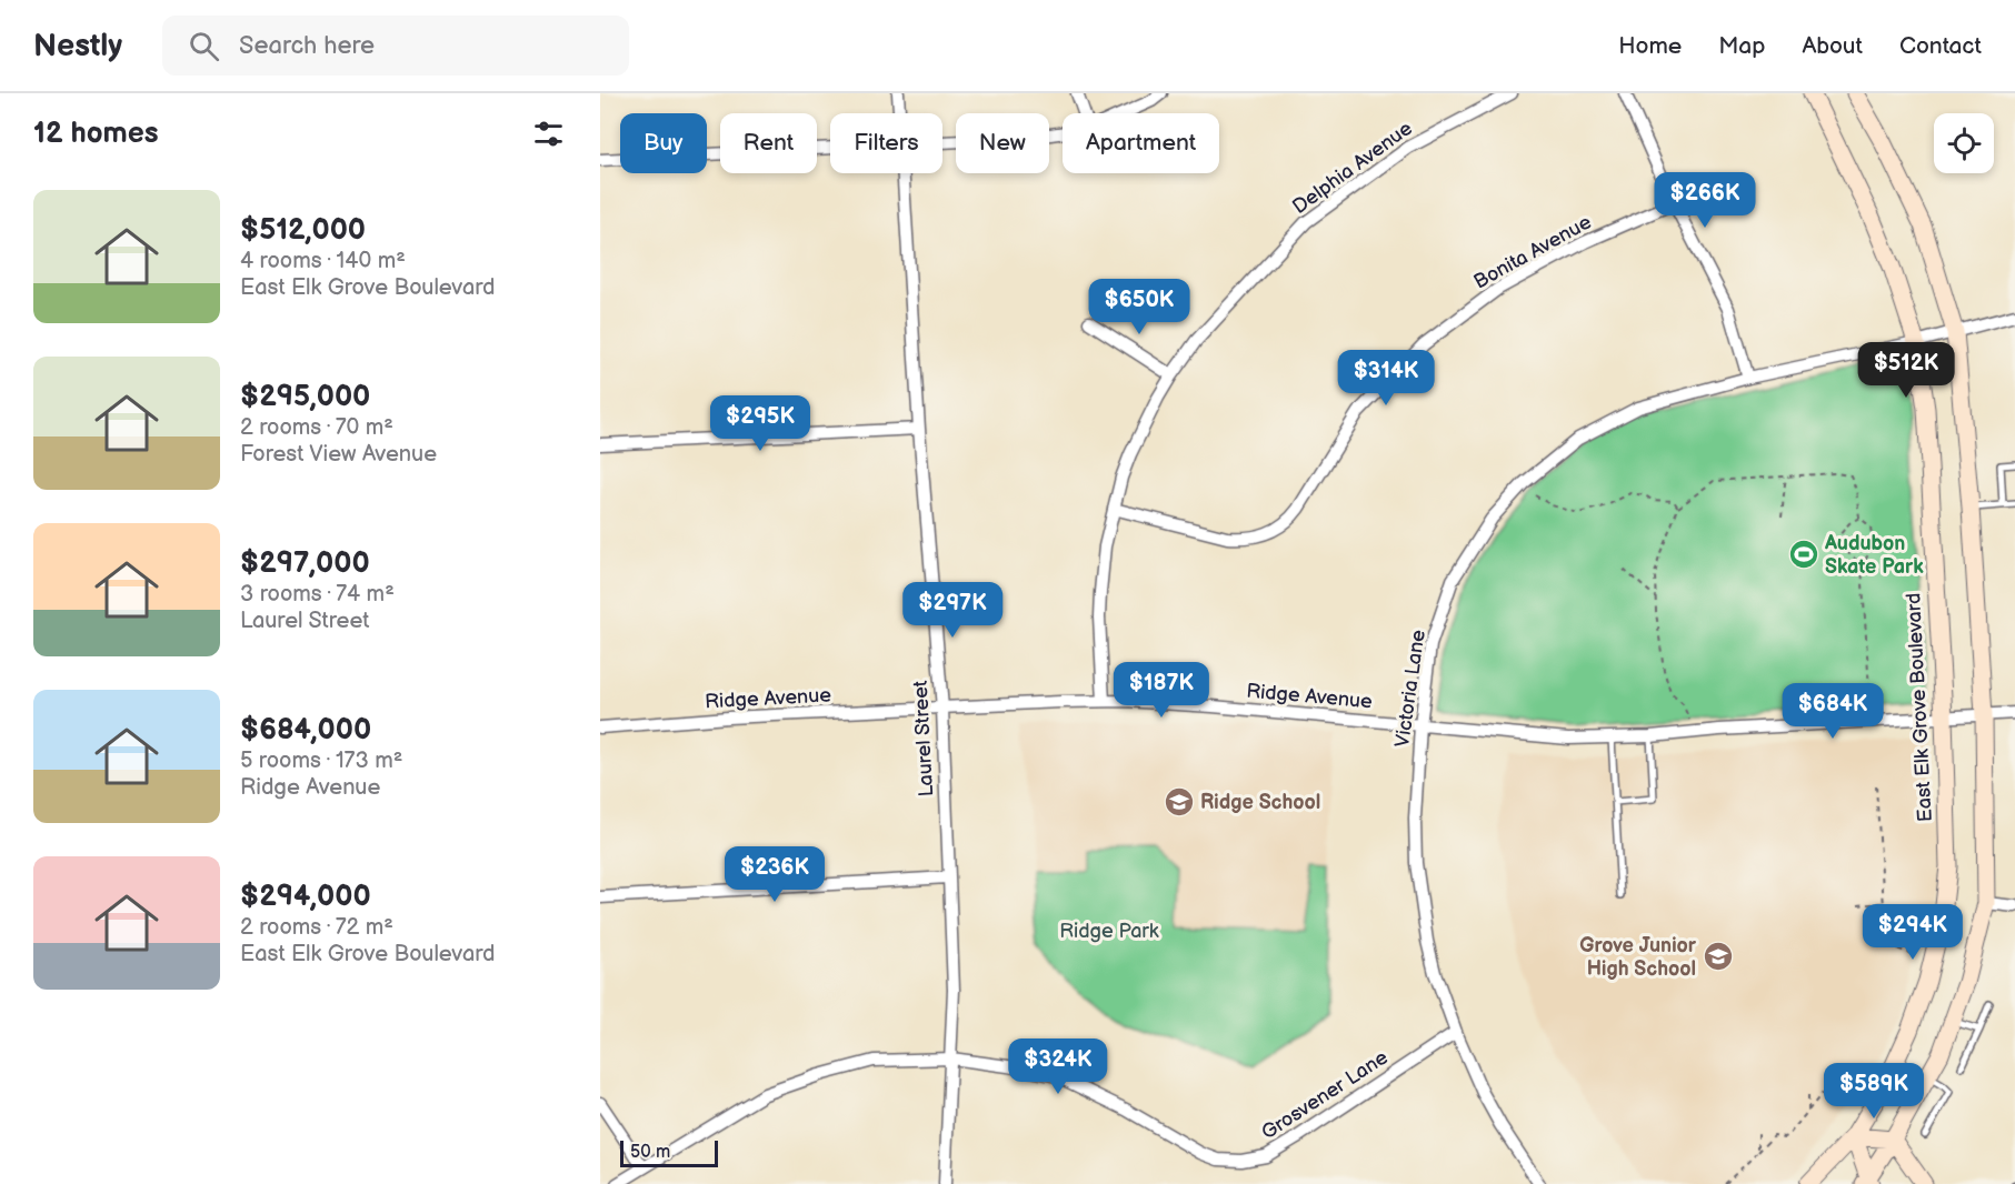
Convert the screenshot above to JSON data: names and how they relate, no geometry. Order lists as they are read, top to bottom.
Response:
{
  "streets": {
    "street": [
      "Delphia Avenue",
      "Bonita Avenue",
      "Victoria Lane",
      "Ridge Avenue",
      "East Elk Grove Boulevard",
      "Laurel Street",
      "Grosvener Lane"
    ]
  },
  "crossings": [
    ["Delphia Avenue", "Bonita Avenue"],
    ["Delphia Avenue", "Ridge Avenue"],
    ["Victoria Lane", "Ridge Avenue"],
    ["Victoria Lane", "East Elk Grove Boulevard"],
    ["Victoria Lane", "Grosvener Lane"],
    ["Ridge Avenue", "East Elk Grove Boulevard"],
    ["Ridge Avenue", "Laurel Street"],
    ["Laurel Street", "Grosvener Lane"]
  ],
  "parks": ["Ridge Park"],
  "places": {
    "sports": ["Audubon Skate Park"],
    "school or university": ["Ridge School", "Grove Junior High School"]
  },
  "scale_bar": "50 m",
  "page": {
    "header": "Nestly",
    "search": "Search here",
    "nav": [
      "Home",
      "Map",
      "About",
      "Contact"
    ],
    "heading": "12 homes",
    "chip": [
      "Buy",
      "Rent",
      "Filters",
      "New",
      "Apartment"
    ],
    "price": [
      "$266K",
      "$650K",
      "$512K",
      "$314K",
      "$295K",
      "$297K",
      "$187K",
      "$684K",
      "$236K",
      "$294K",
      "$324K",
      "$589K"
    ],
    "list": [
      {
        "name": "$512,000",
        "note": "4 rooms · 140 m² · East Elk Grove Boulevard"
      },
      {
        "name": "$295,000",
        "note": "2 rooms · 70 m² · Forest View Avenue"
      },
      {
        "name": "$297,000",
        "note": "3 rooms · 74 m² · Laurel Street"
      },
      {
        "name": "$684,000",
        "note": "5 rooms · 173 m² · Ridge Avenue"
      },
      {
        "name": "$294,000",
        "note": "2 rooms · 72 m² · East Elk Grove Boulevard"
      }
    ],
    "scale": "50 m"
  }
}
